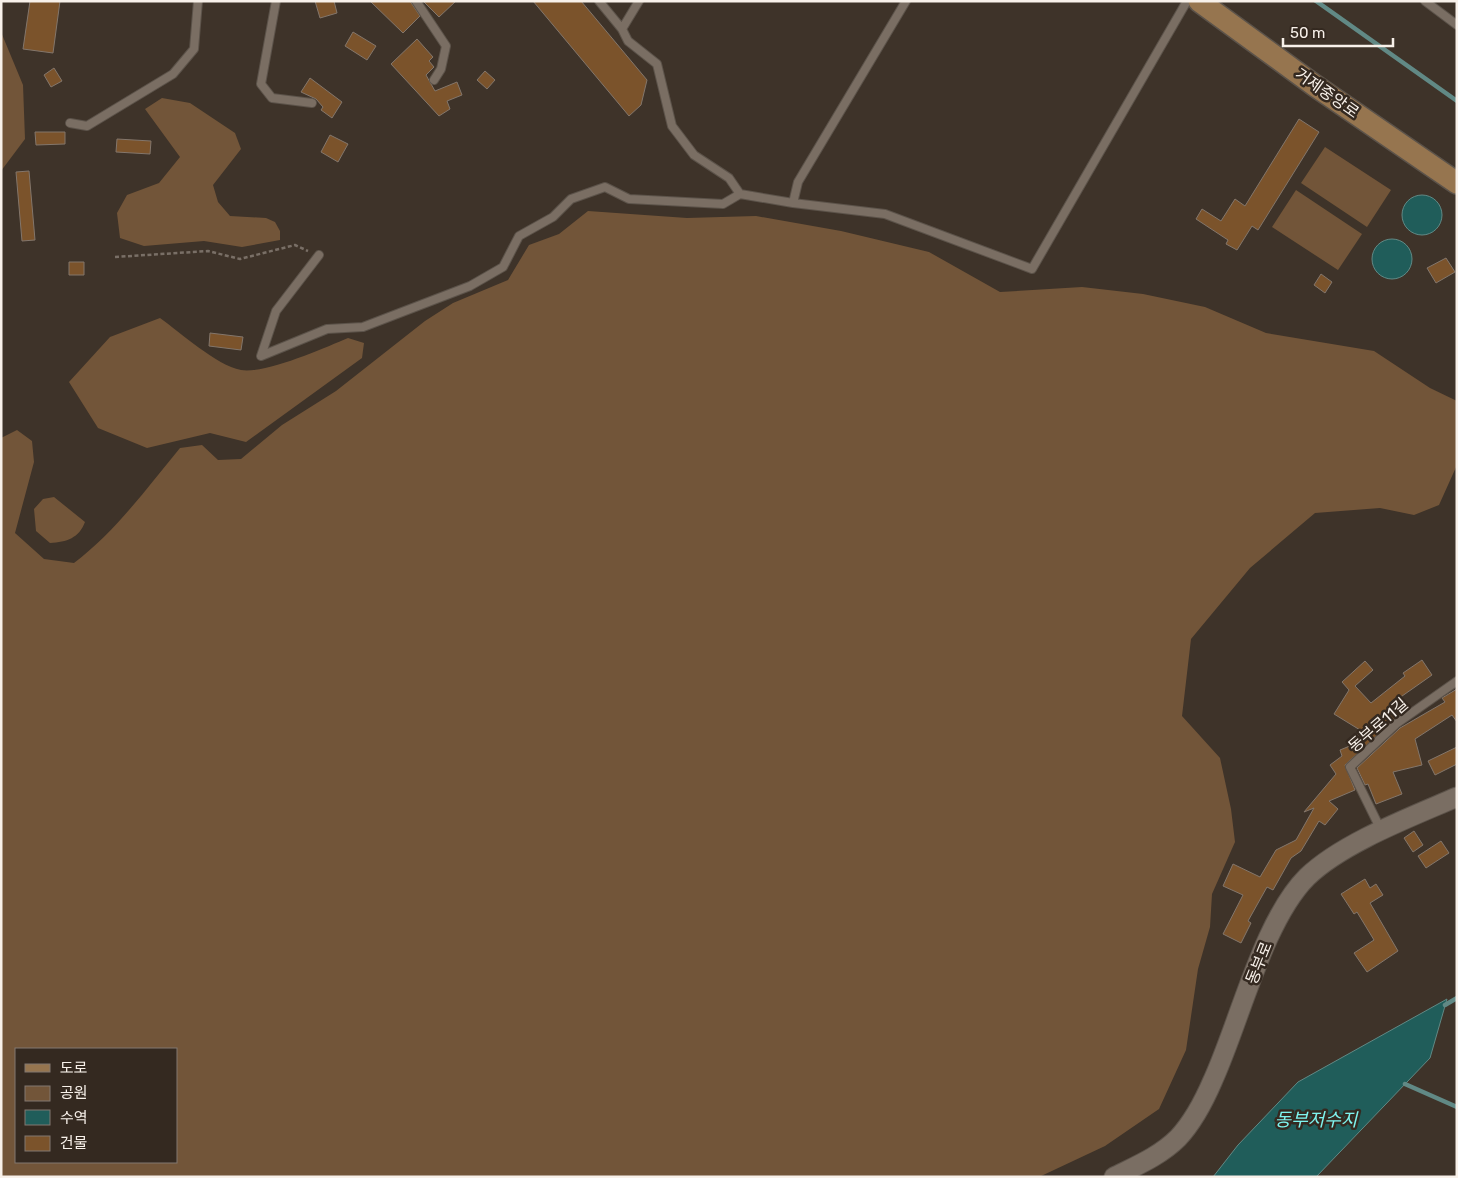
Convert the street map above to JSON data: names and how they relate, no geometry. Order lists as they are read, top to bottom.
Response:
{
  "streets": {
    "main road": ["거제중앙로"],
    "street": ["동부로"],
    "lane": ["동부로11길"]
  },
  "crossings": [
    ["동부로11길", "동부로"]
  ],
  "water": ["동부저수지"],
  "legend": [
    "도로",
    "공원",
    "수역",
    "건물"
  ],
  "scale_bar": "50 m"
}
